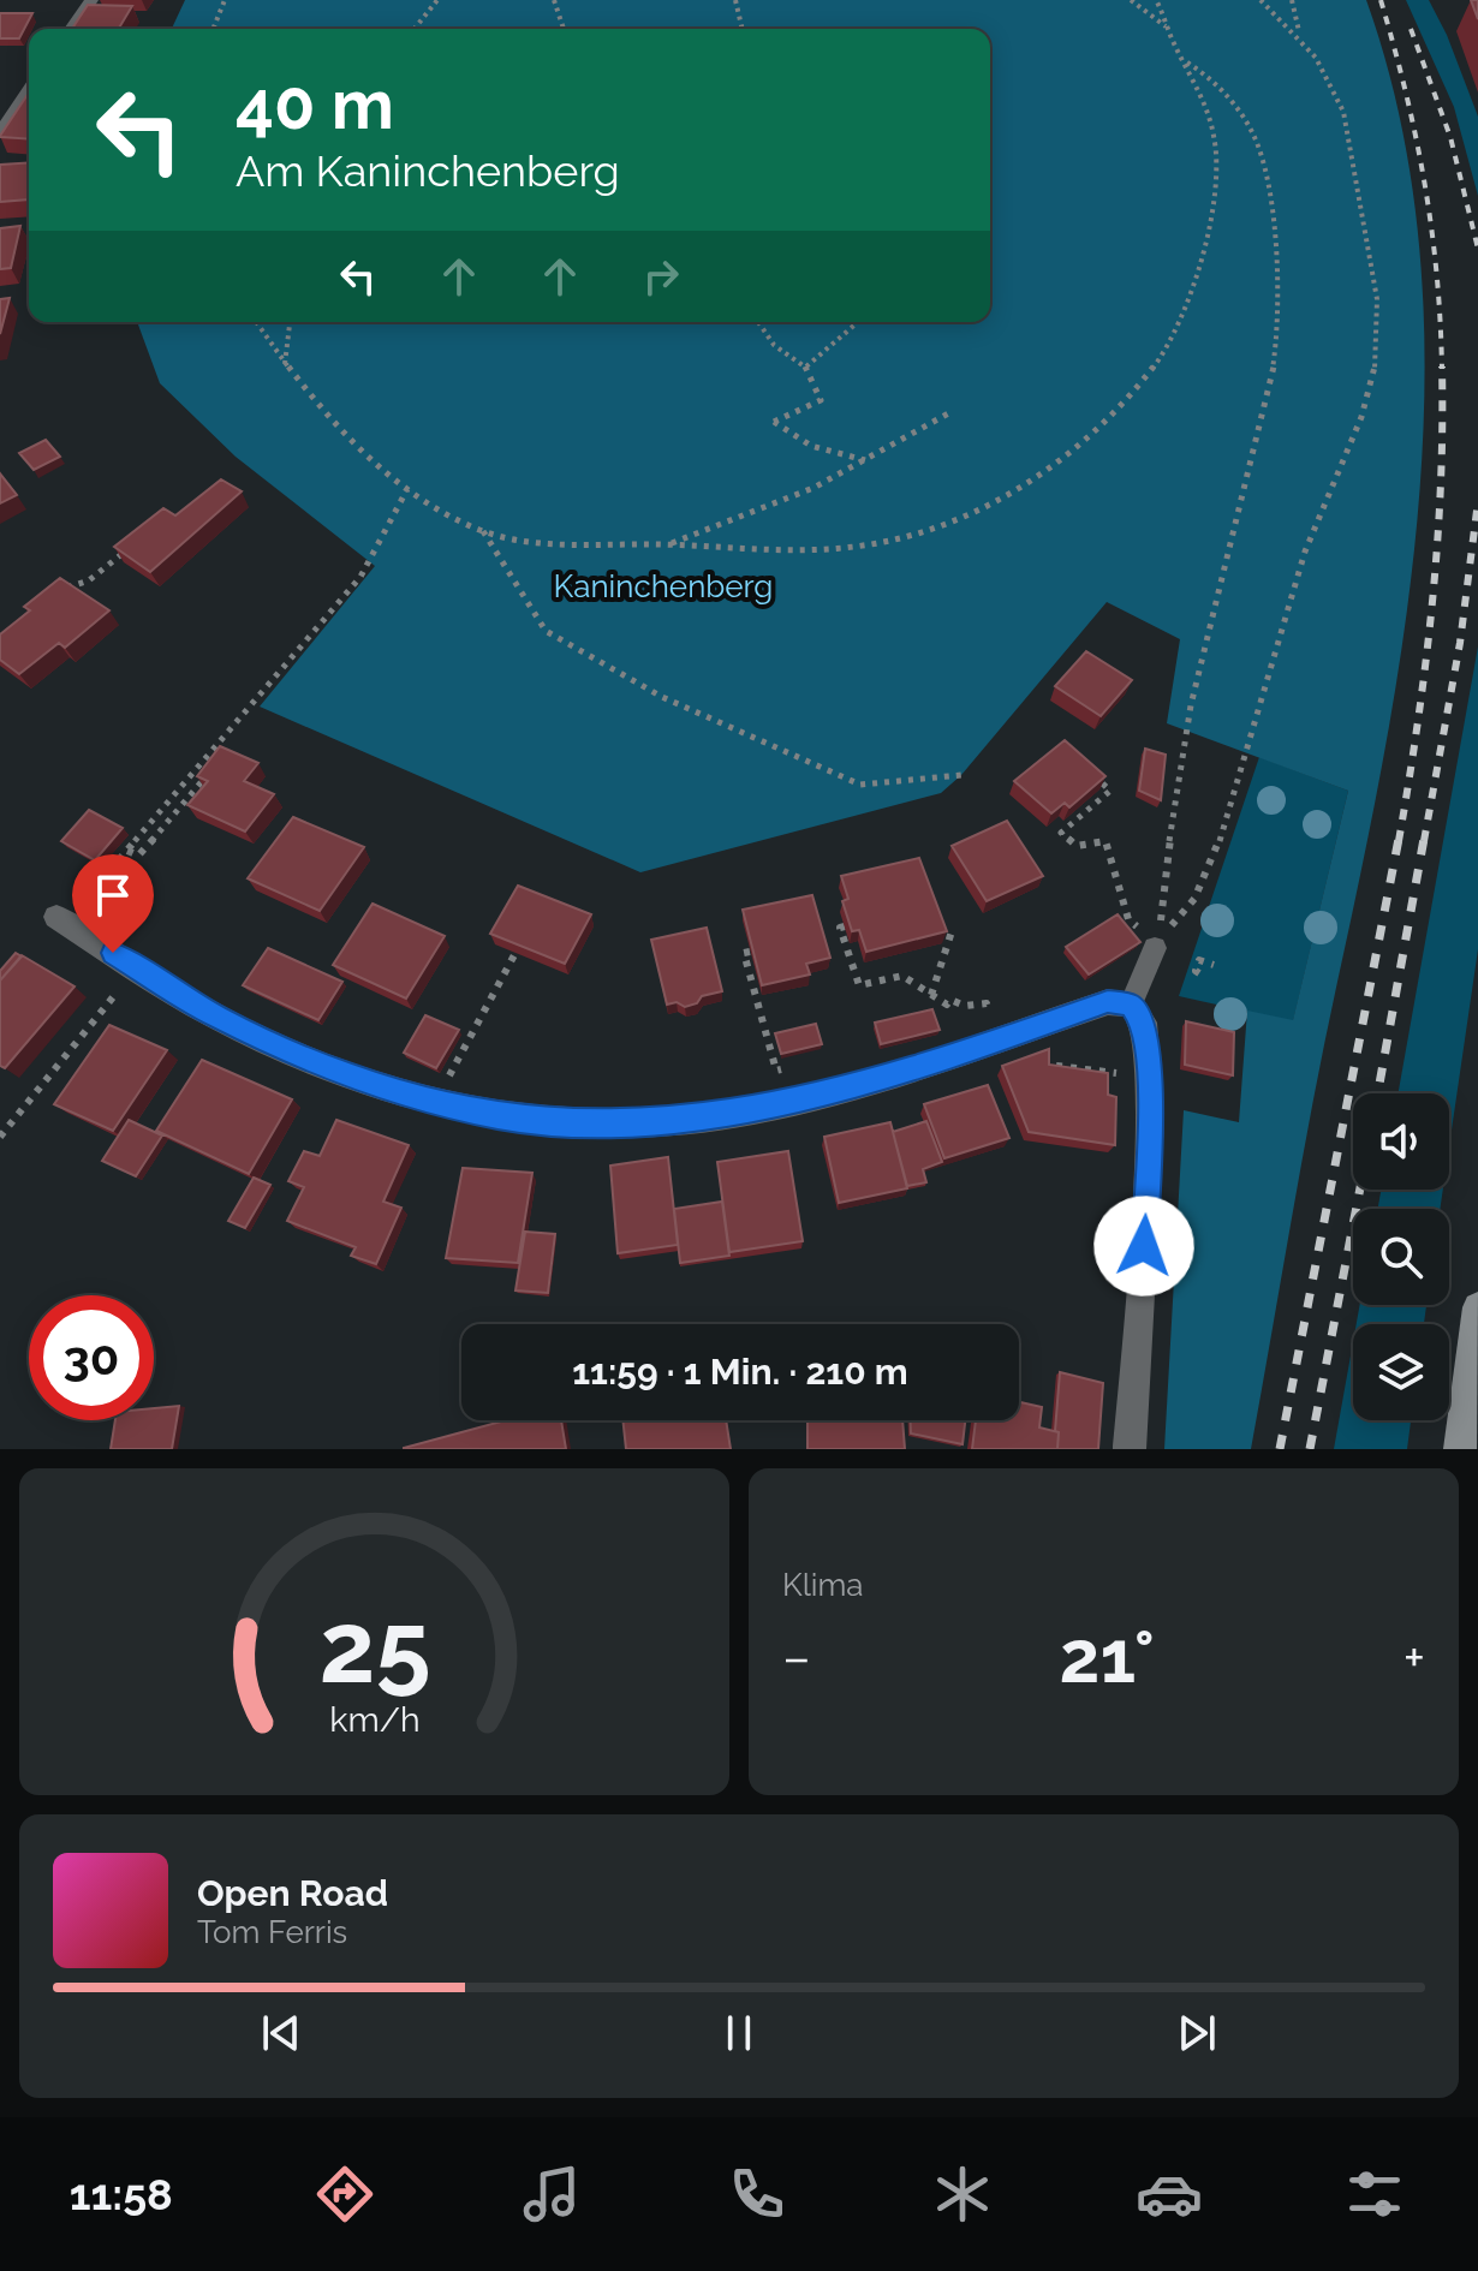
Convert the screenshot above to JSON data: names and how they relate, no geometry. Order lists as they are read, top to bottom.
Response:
{
  "parks": ["Kaninchenberg"],
  "page": {
    "turn": ["40 m", "Am Kaninchenberg"],
    "limit": "30",
    "trip": "11:59 · 1 Min. · 210 m",
    "tile": "Klima",
    "heat": ["−", "21°", "+"],
    "song": ["Open Road", "Tom Ferris"],
    "tabs": "11:58",
    "gauge": ["25", "km/h"]
  }
}
